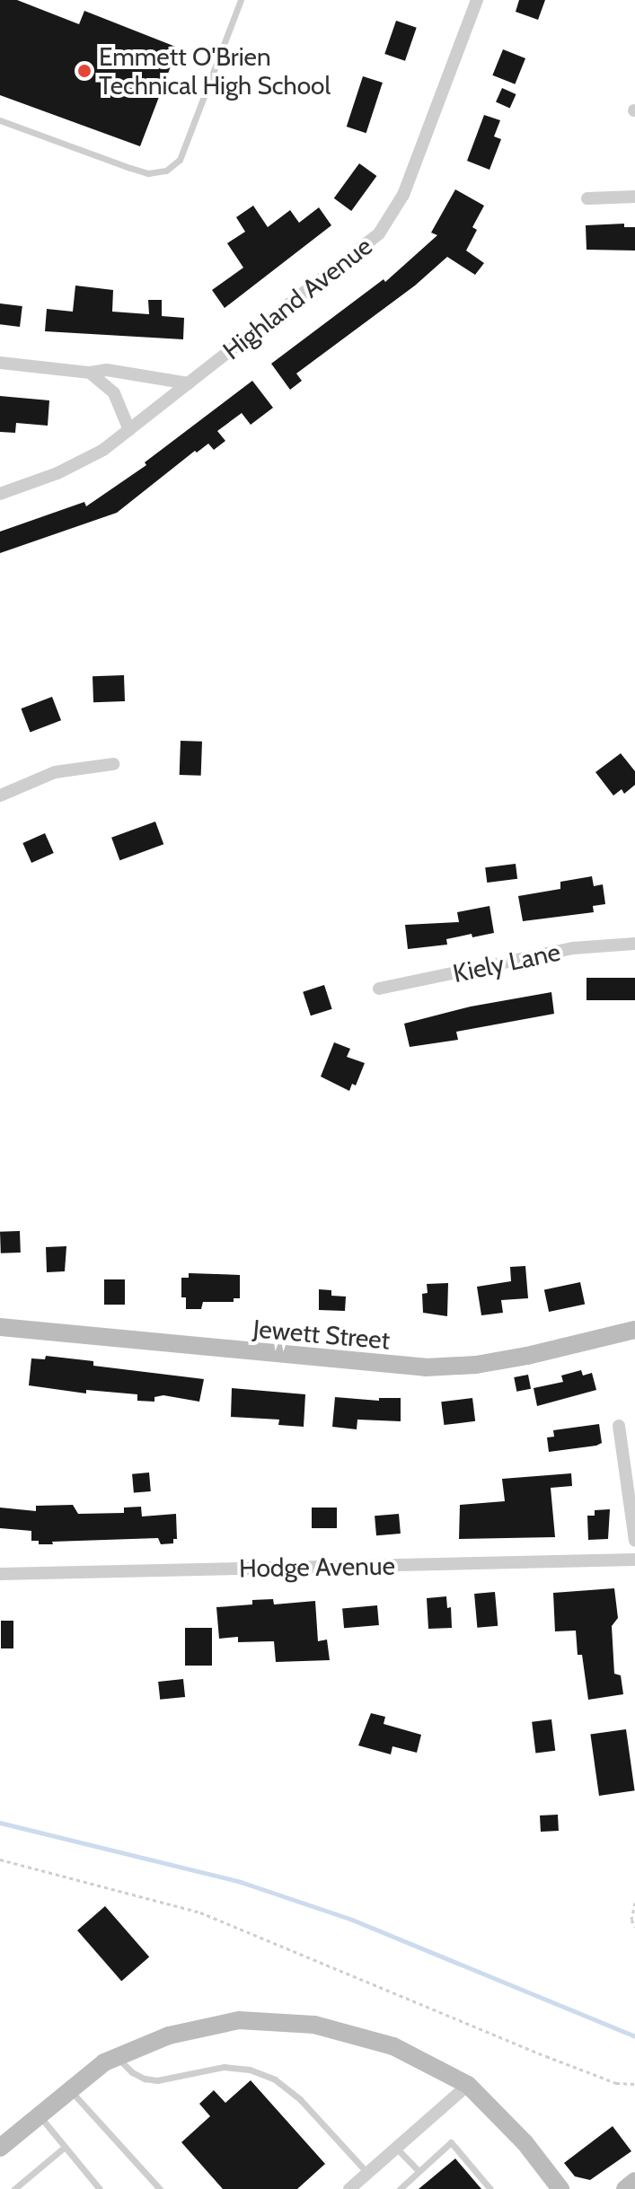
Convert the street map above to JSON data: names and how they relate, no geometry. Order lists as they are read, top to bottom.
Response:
{
  "streets": {
    "main road": ["Jewett Street"],
    "street": ["Highland Avenue", "Kiely Lane", "Hodge Avenue"]
  },
  "places": ["Emmett O'Brien Technical High School"]
}
